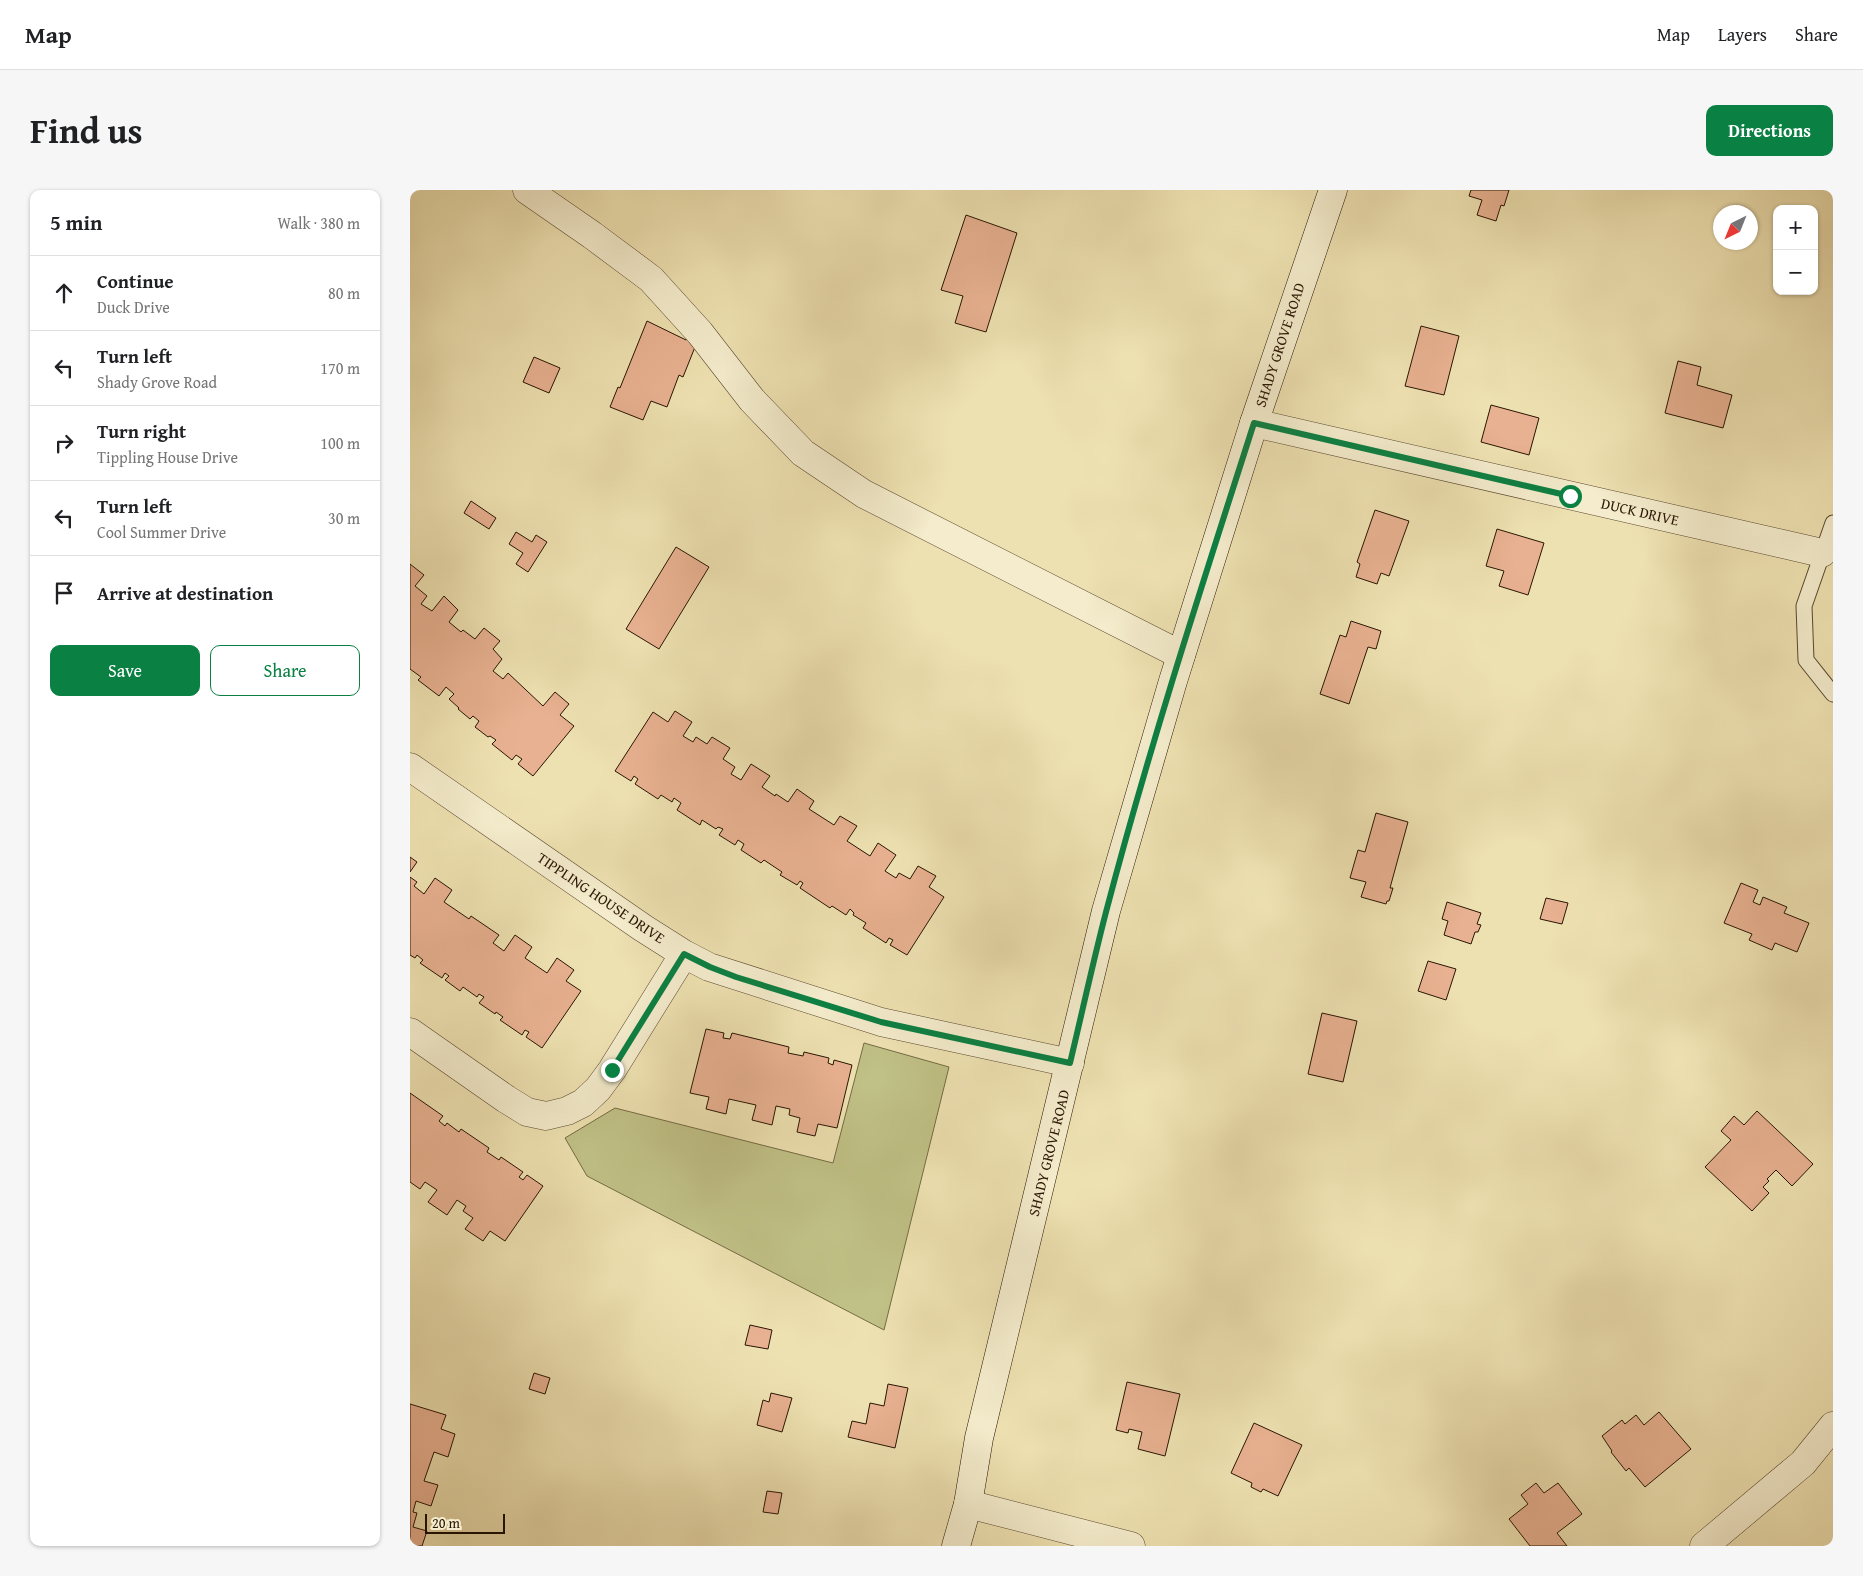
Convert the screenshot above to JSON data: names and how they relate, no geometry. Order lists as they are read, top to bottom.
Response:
{
  "streets": {
    "street": ["SHADY GROVE ROAD", "DUCK DRIVE", "TIPPLING HOUSE DRIVE"]
  },
  "crossings": [
    ["SHADY GROVE ROAD", "DUCK DRIVE"],
    ["SHADY GROVE ROAD", "TIPPLING HOUSE DRIVE"]
  ],
  "scale_bar": "20 m",
  "north": "bottom left",
  "page": {
    "header": "Map",
    "nav": ["Map", "Layers", "Share"],
    "title": "Find us",
    "buttons": [
      "Directions",
      ["Save", "Share"]
    ],
    "heading": ["5 min", "Walk · 380 m"],
    "map_buttons": ["+", "−"],
    "list": [
      ["Continue", "Duck Drive", "80 m"],
      ["Turn left", "Shady Grove Road", "170 m"],
      ["Turn right", "Tippling House Drive", "100 m"],
      ["Turn left", "Cool Summer Drive", "30 m"],
      "Arrive at destination"
    ],
    "scale": "20 m"
  }
}
